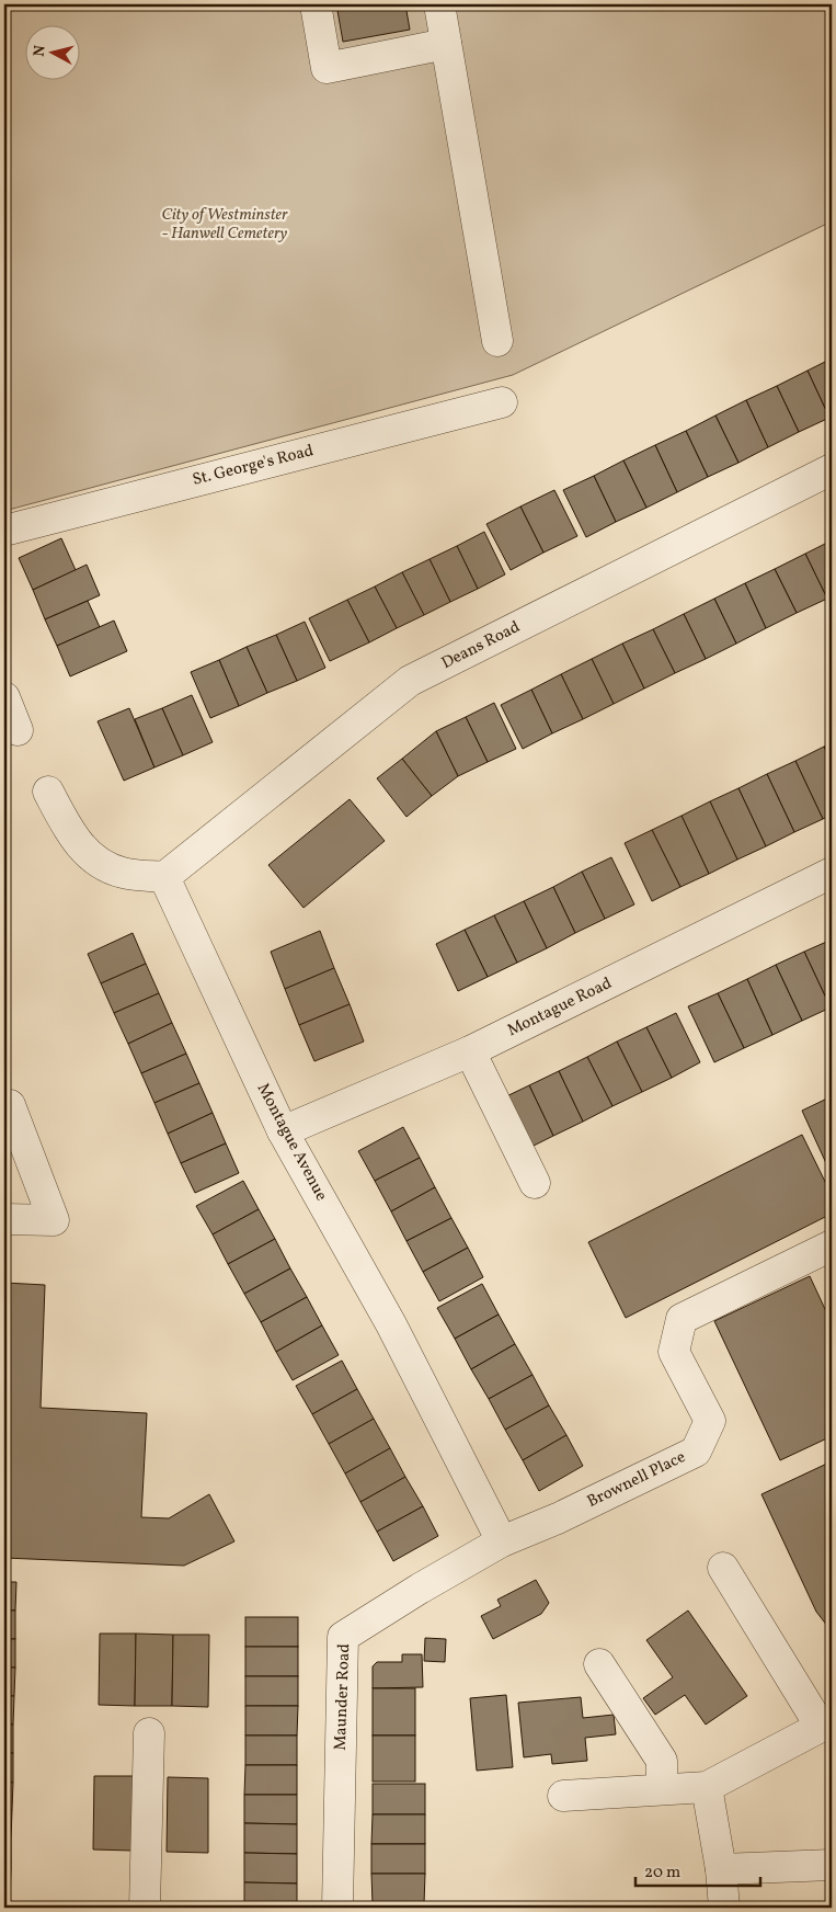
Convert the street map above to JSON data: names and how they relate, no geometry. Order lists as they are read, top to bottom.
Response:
{
  "streets": {
    "street": [
      "St. George's Road",
      "Deans Road",
      "Montague Road",
      "Montague Avenue",
      "Brownell Place",
      "Maunder Road"
    ]
  },
  "crossings": [
    ["Deans Road", "Montague Avenue"],
    ["Montague Road", "Montague Avenue"],
    ["Montague Avenue", "Brownell Place"],
    ["Montague Avenue", "Maunder Road"],
    ["Brownell Place", "Maunder Road"]
  ],
  "parks": ["City of Westminster - Hanwell Cemetery"],
  "scale_bar": "20 m",
  "north": "left"
}
